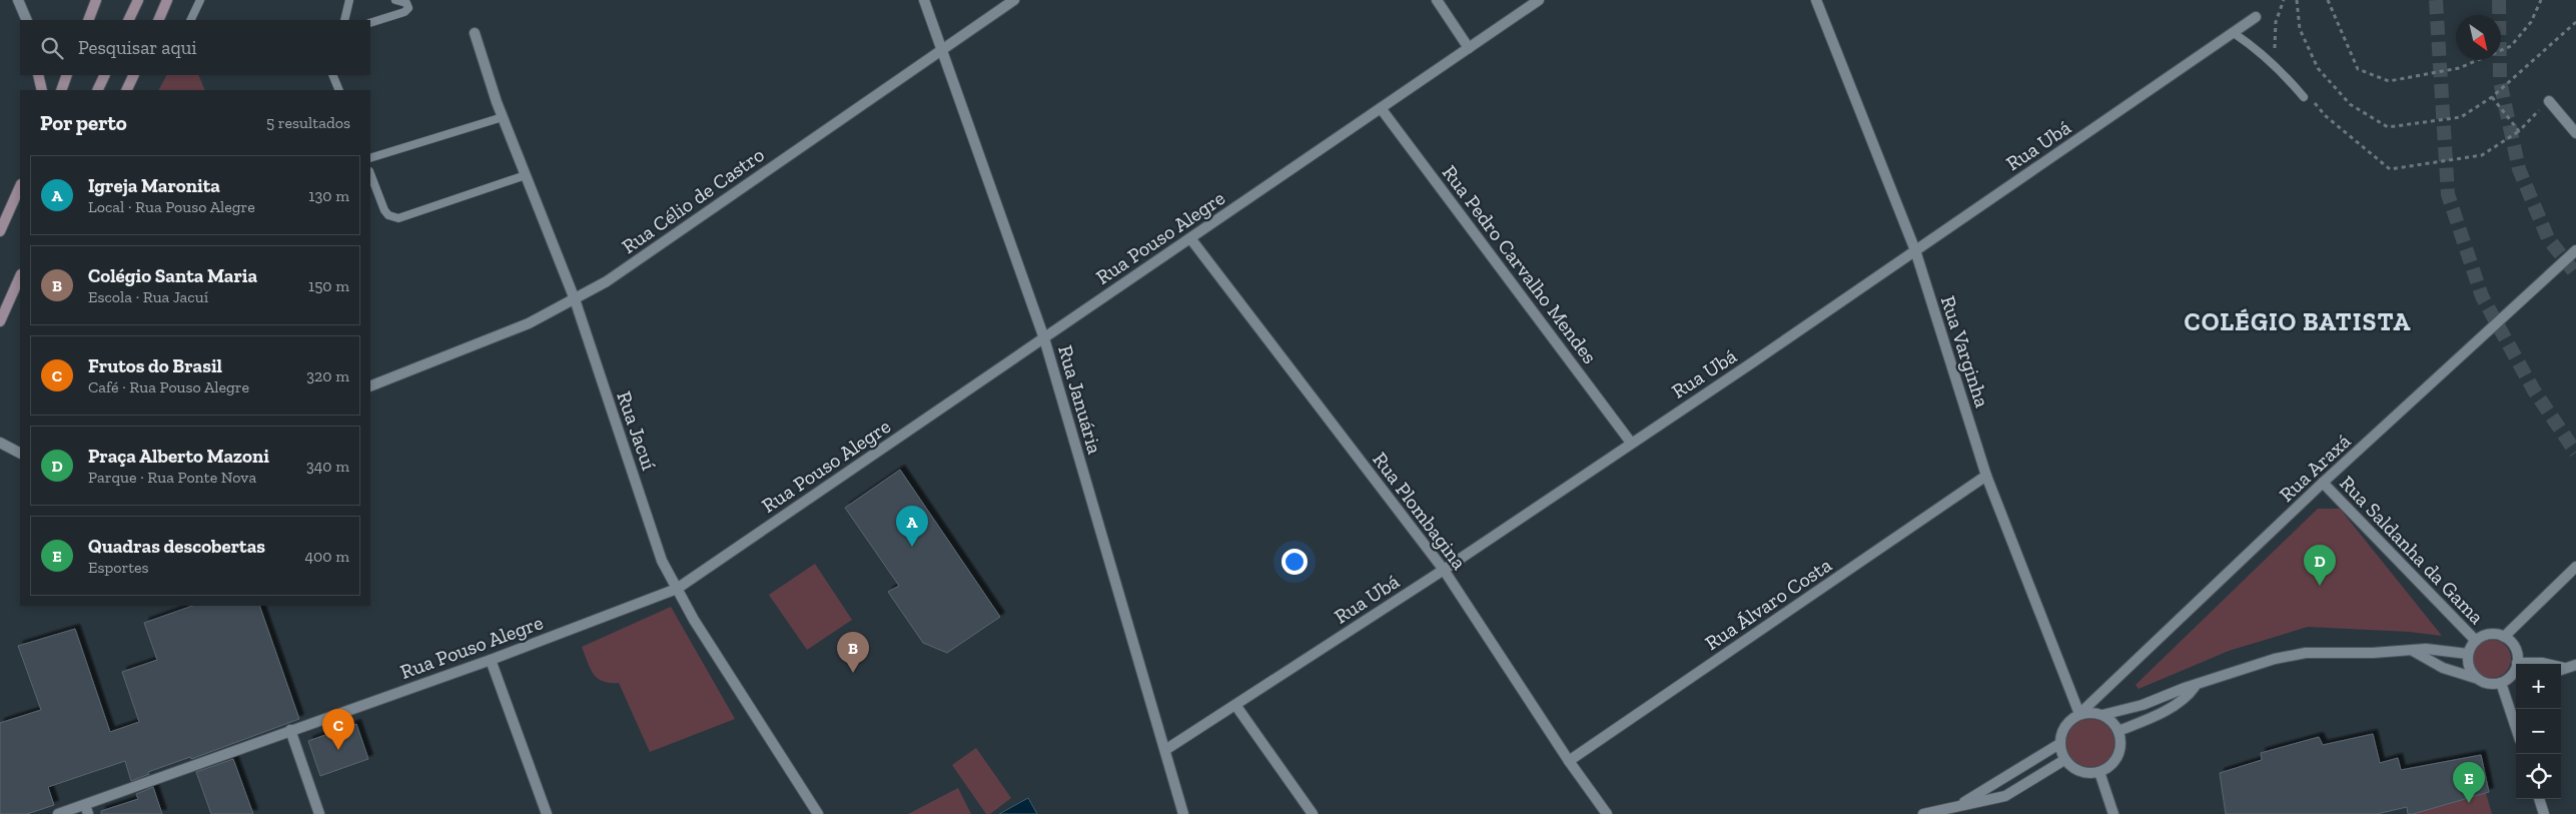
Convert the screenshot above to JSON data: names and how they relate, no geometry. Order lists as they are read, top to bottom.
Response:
{
  "streets": {
    "street": [
      "Rua Ubá",
      "Rua Célio de Castro",
      "Rua Pouso Alegre",
      "Rua Pedro Carvalho Mendes",
      "Rua Varginha",
      "Rua Januária",
      "Rua Jacuí",
      "Rua Araxá",
      "Rua Plombagina",
      "Rua Saldanha da Gama",
      "Rua Álvaro Costa"
    ]
  },
  "crossings": [
    ["Rua Ubá", "Rua Pedro Carvalho Mendes"],
    ["Rua Ubá", "Rua Varginha"],
    ["Rua Ubá", "Rua Januária"],
    ["Rua Ubá", "Rua Plombagina"],
    ["Rua Célio de Castro", "Rua Januária"],
    ["Rua Célio de Castro", "Rua Jacuí"],
    ["Rua Pouso Alegre", "Rua Pedro Carvalho Mendes"],
    ["Rua Pouso Alegre", "Rua Januária"],
    ["Rua Pouso Alegre", "Rua Jacuí"],
    ["Rua Pouso Alegre", "Rua Plombagina"],
    ["Rua Varginha", "Rua Araxá"],
    ["Rua Varginha", "Rua Álvaro Costa"],
    ["Rua Araxá", "Rua Saldanha da Gama"],
    ["Rua Plombagina", "Rua Álvaro Costa"]
  ],
  "districts": ["COLÉGIO BATISTA"],
  "north": "bottom right",
  "page": {
    "search": "Pesquisar aqui",
    "heading": ["Por perto", "5 resultados"],
    "list": [
      {
        "mark": "A",
        "name": "Igreja Maronita",
        "note": "Local · Rua Pouso Alegre",
        "value": "130 m"
      },
      {
        "mark": "B",
        "name": "Colégio Santa Maria",
        "note": "Escola · Rua Jacuí",
        "value": "150 m"
      },
      {
        "mark": "C",
        "name": "Frutos do Brasil",
        "note": "Café · Rua Pouso Alegre",
        "value": "320 m"
      },
      {
        "mark": "D",
        "name": "Praça Alberto Mazoni",
        "note": "Parque · Rua Ponte Nova",
        "value": "340 m"
      },
      {
        "mark": "E",
        "name": "Quadras descobertas",
        "note": "Esportes",
        "value": "400 m"
      }
    ],
    "pins": [
      "A",
      "D",
      "B",
      "C",
      "E"
    ],
    "map_buttons": ["+", "−"]
  }
}
